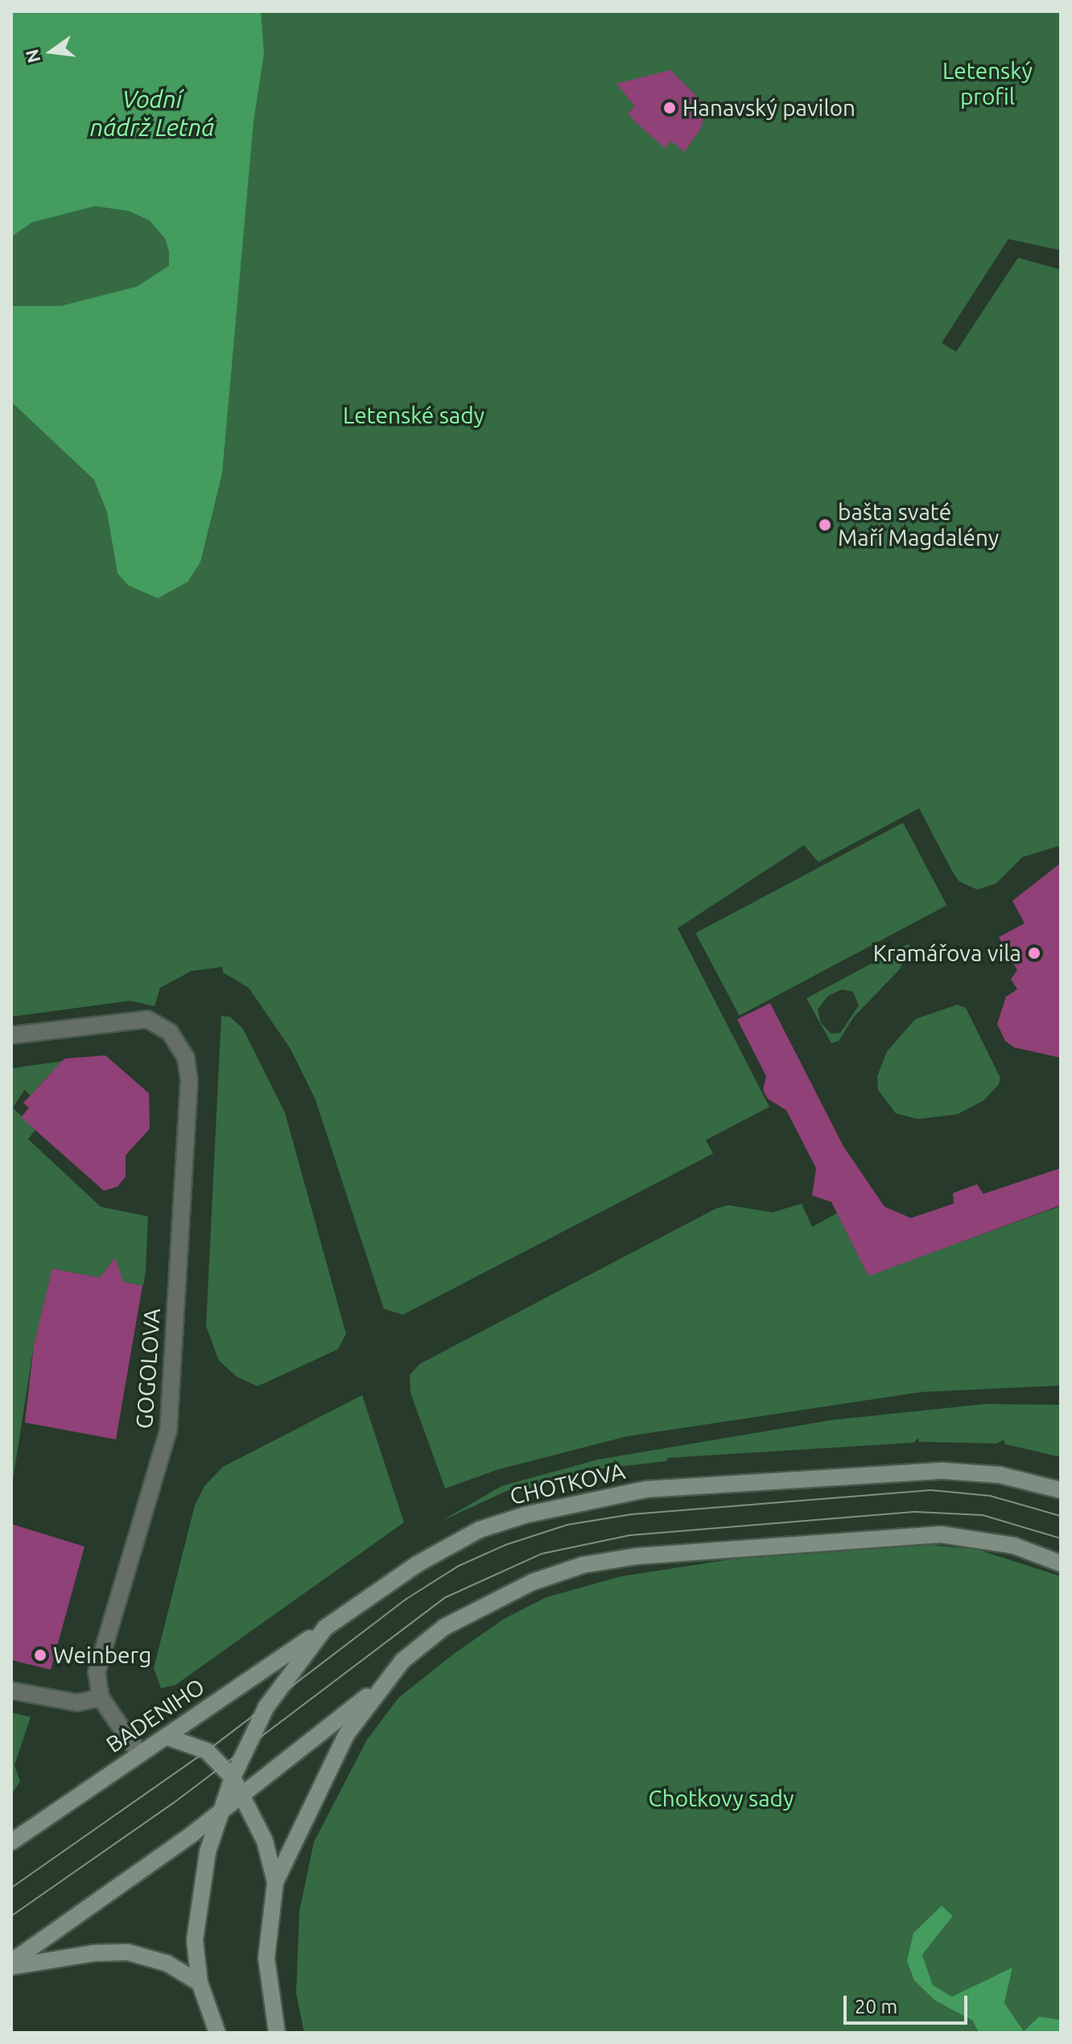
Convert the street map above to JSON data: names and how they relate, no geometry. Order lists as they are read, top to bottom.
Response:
{
  "streets": {
    "main road": ["CHOTKOVA", "BADENIHO"],
    "street": ["GOGOLOVA"]
  },
  "crossings": [
    ["CHOTKOVA", "BADENIHO"]
  ],
  "water": ["Vodní nádrž Letná"],
  "parks": ["Letenský profil", "Letenské sady", "Chotkovy sady"],
  "places": [
    "Hanavský pavilon",
    "bašta svaté Maří Magdalény",
    "Kramářova vila",
    "Weinberg"
  ],
  "scale_bar": "20 m",
  "north": "left"
}
